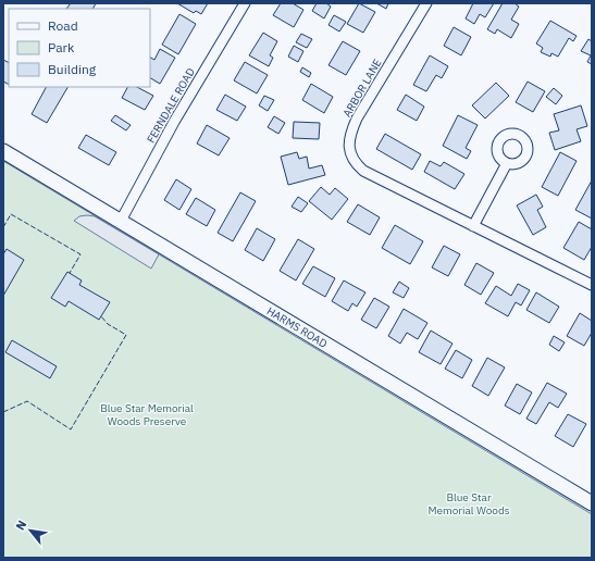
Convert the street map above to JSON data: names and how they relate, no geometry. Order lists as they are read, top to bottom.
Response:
{
  "streets": {
    "main road": ["HARMS ROAD"],
    "street": ["ARBOR LANE", "FERNDALE ROAD"]
  },
  "crossings": [
    ["FERNDALE ROAD", "HARMS ROAD"]
  ],
  "parks": ["Blue Star Memorial Woods Preserve", "Blue Star Memorial Woods"],
  "legend": ["Road", "Park", "Building"],
  "north": "top left"
}
